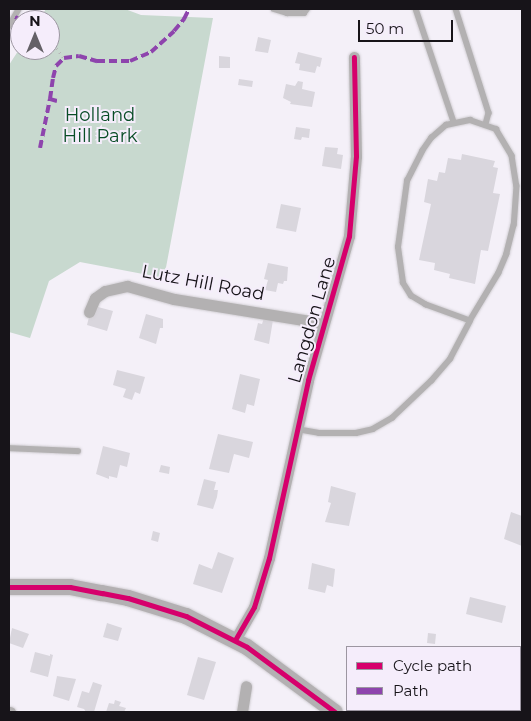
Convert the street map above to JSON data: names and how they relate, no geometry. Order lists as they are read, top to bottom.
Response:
{
  "streets": {
    "street": ["Lutz Hill Road", "Langdon Lane"]
  },
  "crossings": [
    ["Lutz Hill Road", "Langdon Lane"]
  ],
  "parks": ["Holland Hill Park"],
  "legend": ["Cycle path", "Path"],
  "scale_bar": "50 m",
  "north": "top"
}
